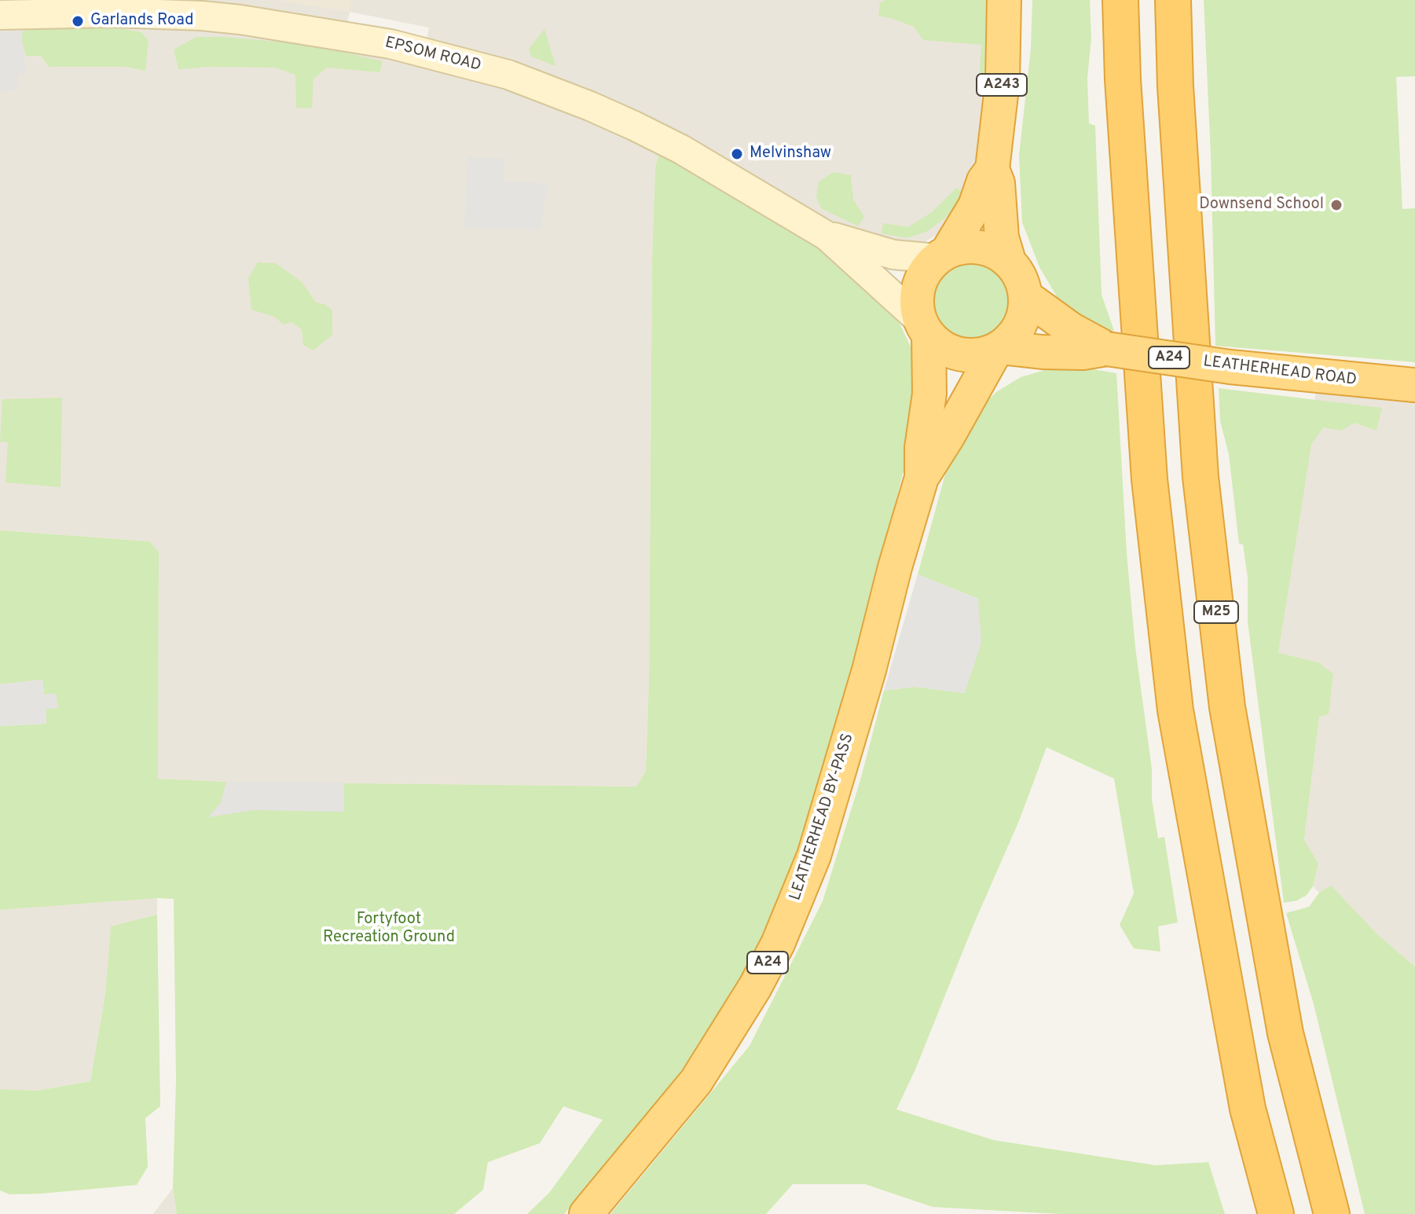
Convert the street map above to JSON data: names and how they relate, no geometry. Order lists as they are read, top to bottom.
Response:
{
  "streets": {
    "highway": [
      "A243",
      "A24",
      "LEATHERHEAD ROAD",
      "M25",
      "LEATHERHEAD BY-PASS"
    ],
    "main road": ["EPSOM ROAD"]
  },
  "crossings": [
    ["EPSOM ROAD", "A243"],
    ["EPSOM ROAD", "LEATHERHEAD ROAD"],
    ["EPSOM ROAD", "LEATHERHEAD BY-PASS"],
    ["A243", "LEATHERHEAD ROAD"],
    ["A243", "LEATHERHEAD BY-PASS"],
    ["LEATHERHEAD ROAD", "LEATHERHEAD BY-PASS"]
  ],
  "parks": ["Fortyfoot Recreation Ground"],
  "places": ["Garlands Road", "Melvinshaw", "Downsend School"]
}
